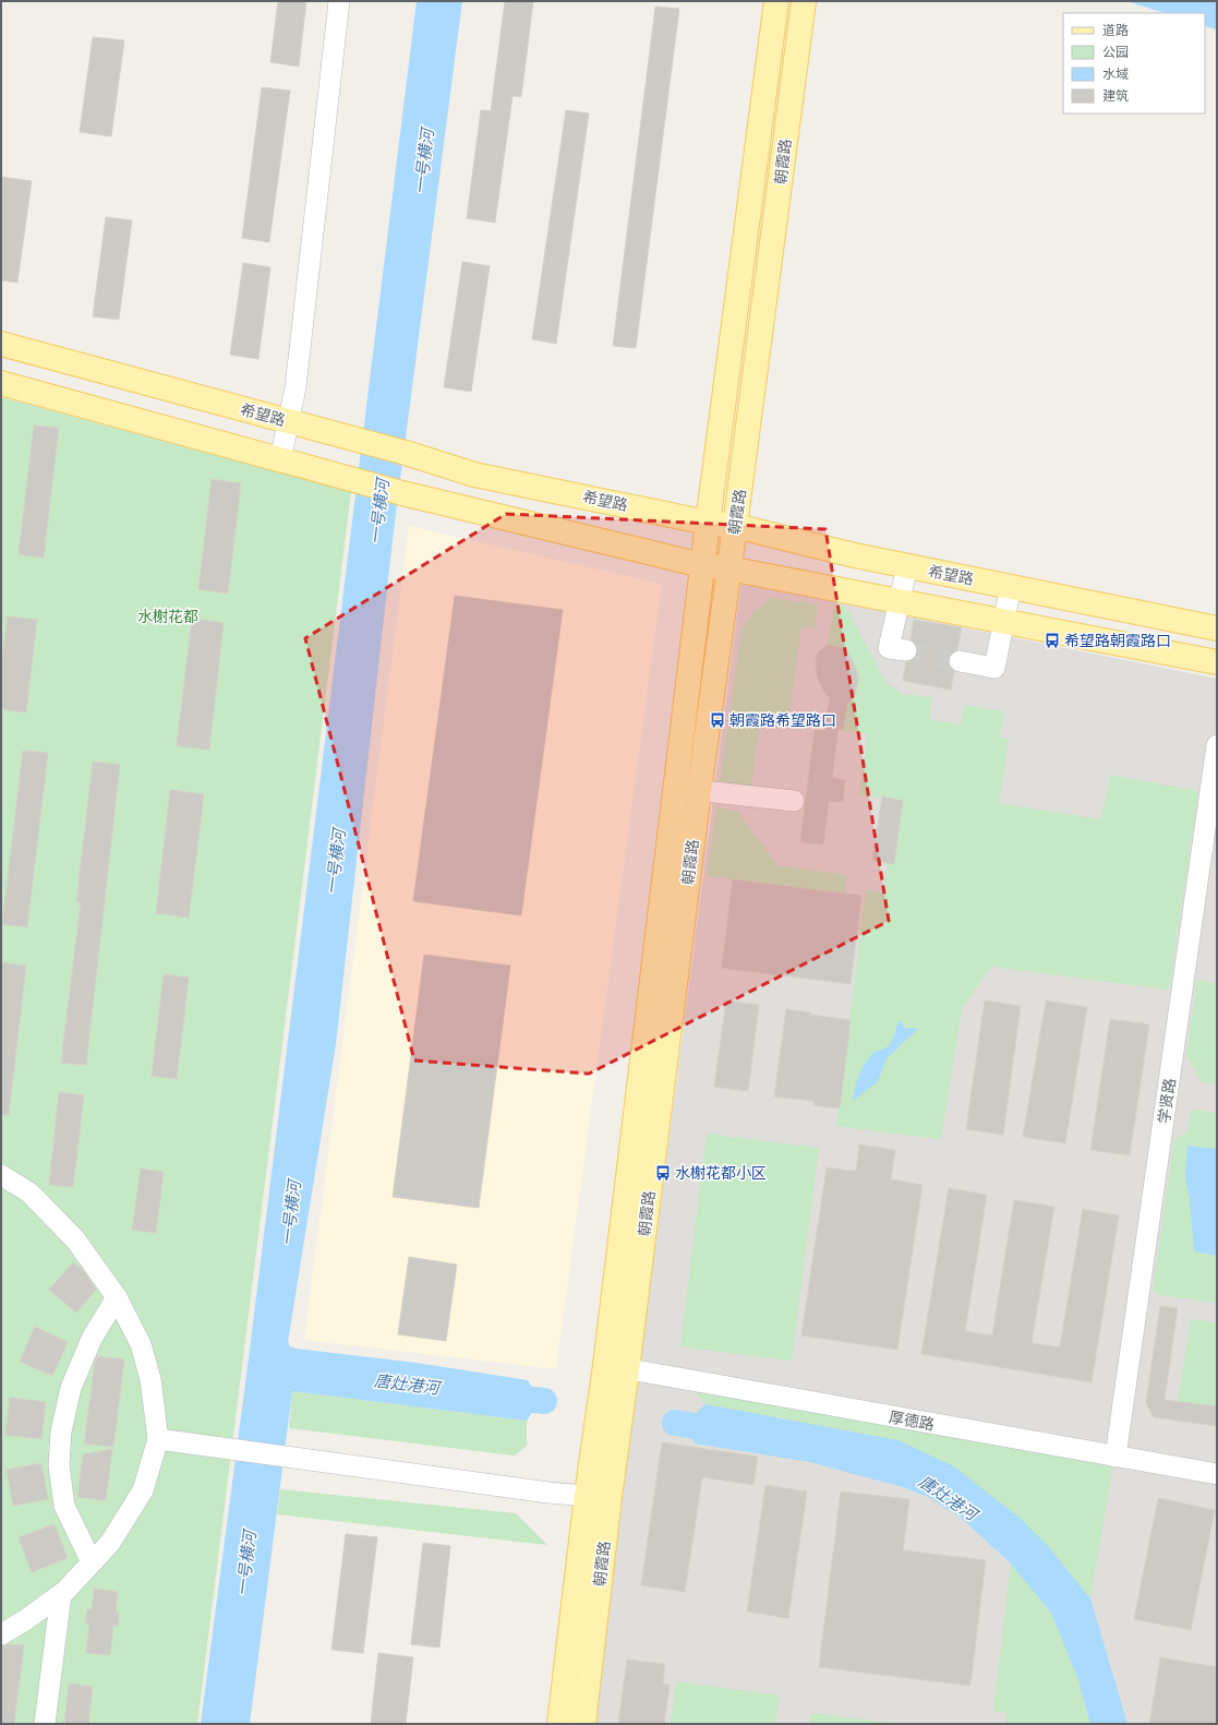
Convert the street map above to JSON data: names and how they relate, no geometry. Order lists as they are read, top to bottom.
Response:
{
  "streets": {
    "main road": ["朝霞路", "希望路"],
    "street": ["学贤路", "厚德路"]
  },
  "crossings": [
    ["朝霞路", "希望路"],
    ["朝霞路", "厚德路"],
    ["学贤路", "厚德路"]
  ],
  "water": ["一号横河", "唐灶港河"],
  "parks": ["水榭花都"],
  "places": {
    "bus stop": ["希望路朝霞路口", "朝霞路希望路口", "水榭花都小区"]
  },
  "legend": [
    "道路",
    "公园",
    "水域",
    "建筑"
  ]
}
